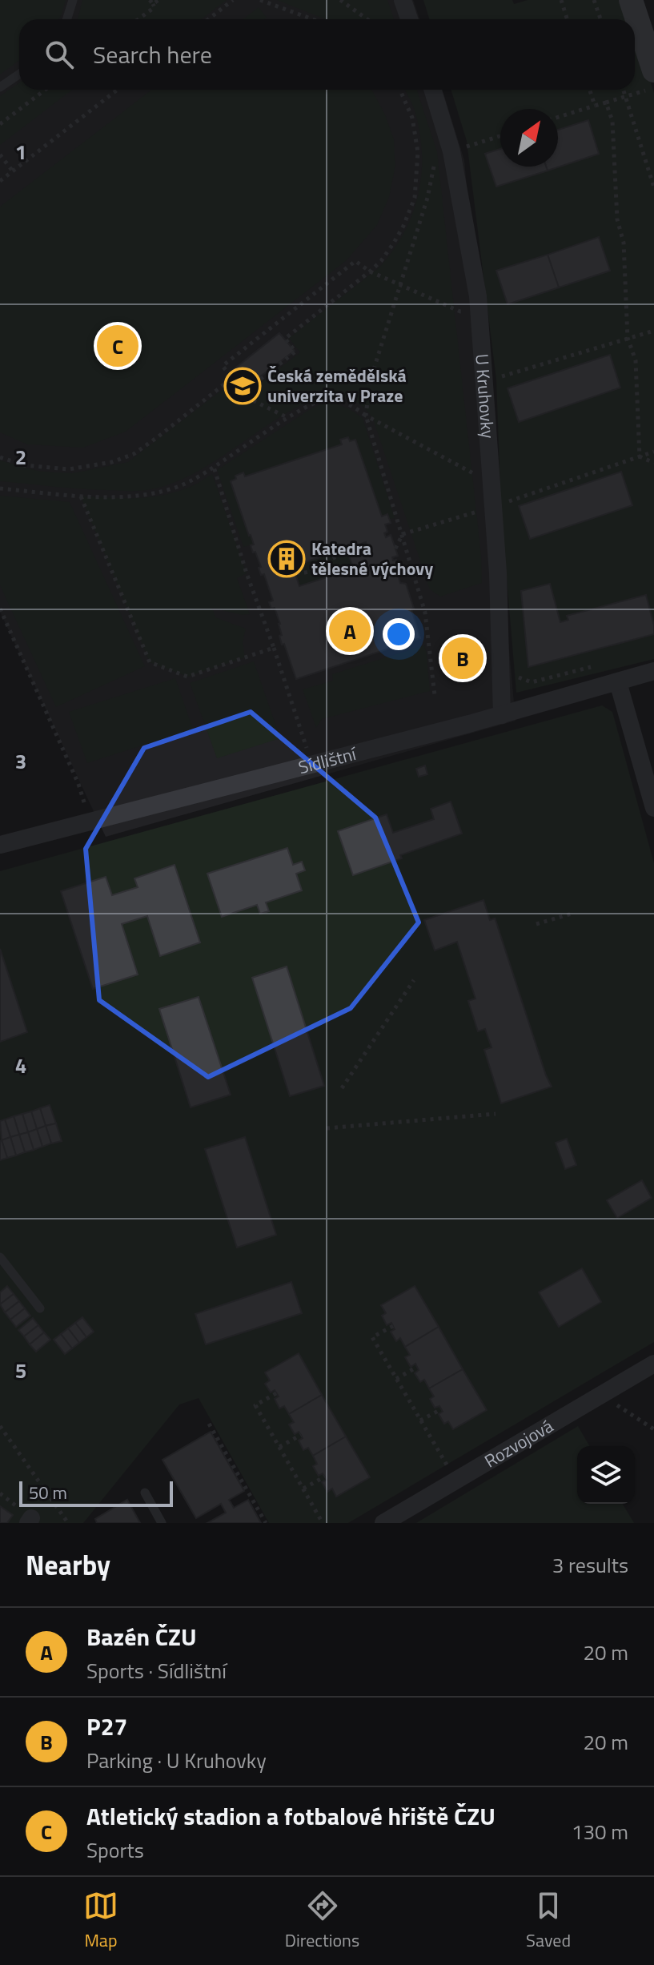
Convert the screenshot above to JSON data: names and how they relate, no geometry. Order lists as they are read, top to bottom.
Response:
{
  "streets": {
    "street": ["U Kruhovky", "Sídlištní", "Rozvojová"]
  },
  "crossings": [
    ["U Kruhovky", "Sídlištní"]
  ],
  "places": {
    "school or university": ["Česká zemědělská univerzita v Praze"],
    "building": ["Katedra tělesné výchovy"]
  },
  "scale_bar": "50 m",
  "north": "top right",
  "page": {
    "search": "Search here",
    "pins": ["C", "A", "B"],
    "scale": "50 m",
    "heading": ["Nearby", "3 results"],
    "list": [
      {
        "mark": "A",
        "name": "Bazén ČZU",
        "note": "Sports · Sídlištní",
        "value": "20 m"
      },
      {
        "mark": "B",
        "name": "P27",
        "note": "Parking · U Kruhovky",
        "value": "20 m"
      },
      {
        "mark": "C",
        "name": "Atletický stadion a fotbalové hřiště ČZU",
        "note": "Sports",
        "value": "130 m"
      }
    ],
    "nav": ["Map", "Directions", "Saved"]
  },
  "grid": {
    "rows": [
      "1",
      "2",
      "3",
      "4",
      "5"
    ]
  }
}
